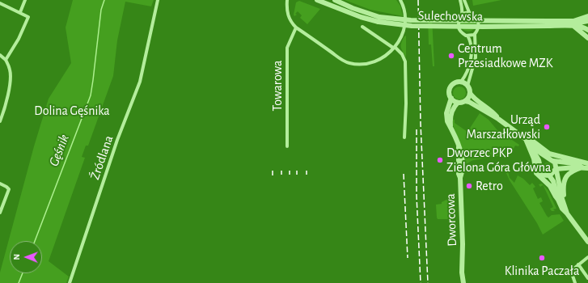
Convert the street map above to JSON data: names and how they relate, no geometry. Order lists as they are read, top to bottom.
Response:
{
  "streets": {
    "street": [
      "Sulechowska",
      "Towarowa",
      "Źródlana",
      "Dworcowa"
    ]
  },
  "water": ["Gęśnik"],
  "parks": ["Dolina Gęśnika"],
  "places": [
    "Centrum Przesiadkowe MZK",
    "Urząd Marszałkowski",
    "Dworzec PKP Zielona Góra Główna",
    "Retro",
    "Klinika Paczała"
  ],
  "north": "left"
}
